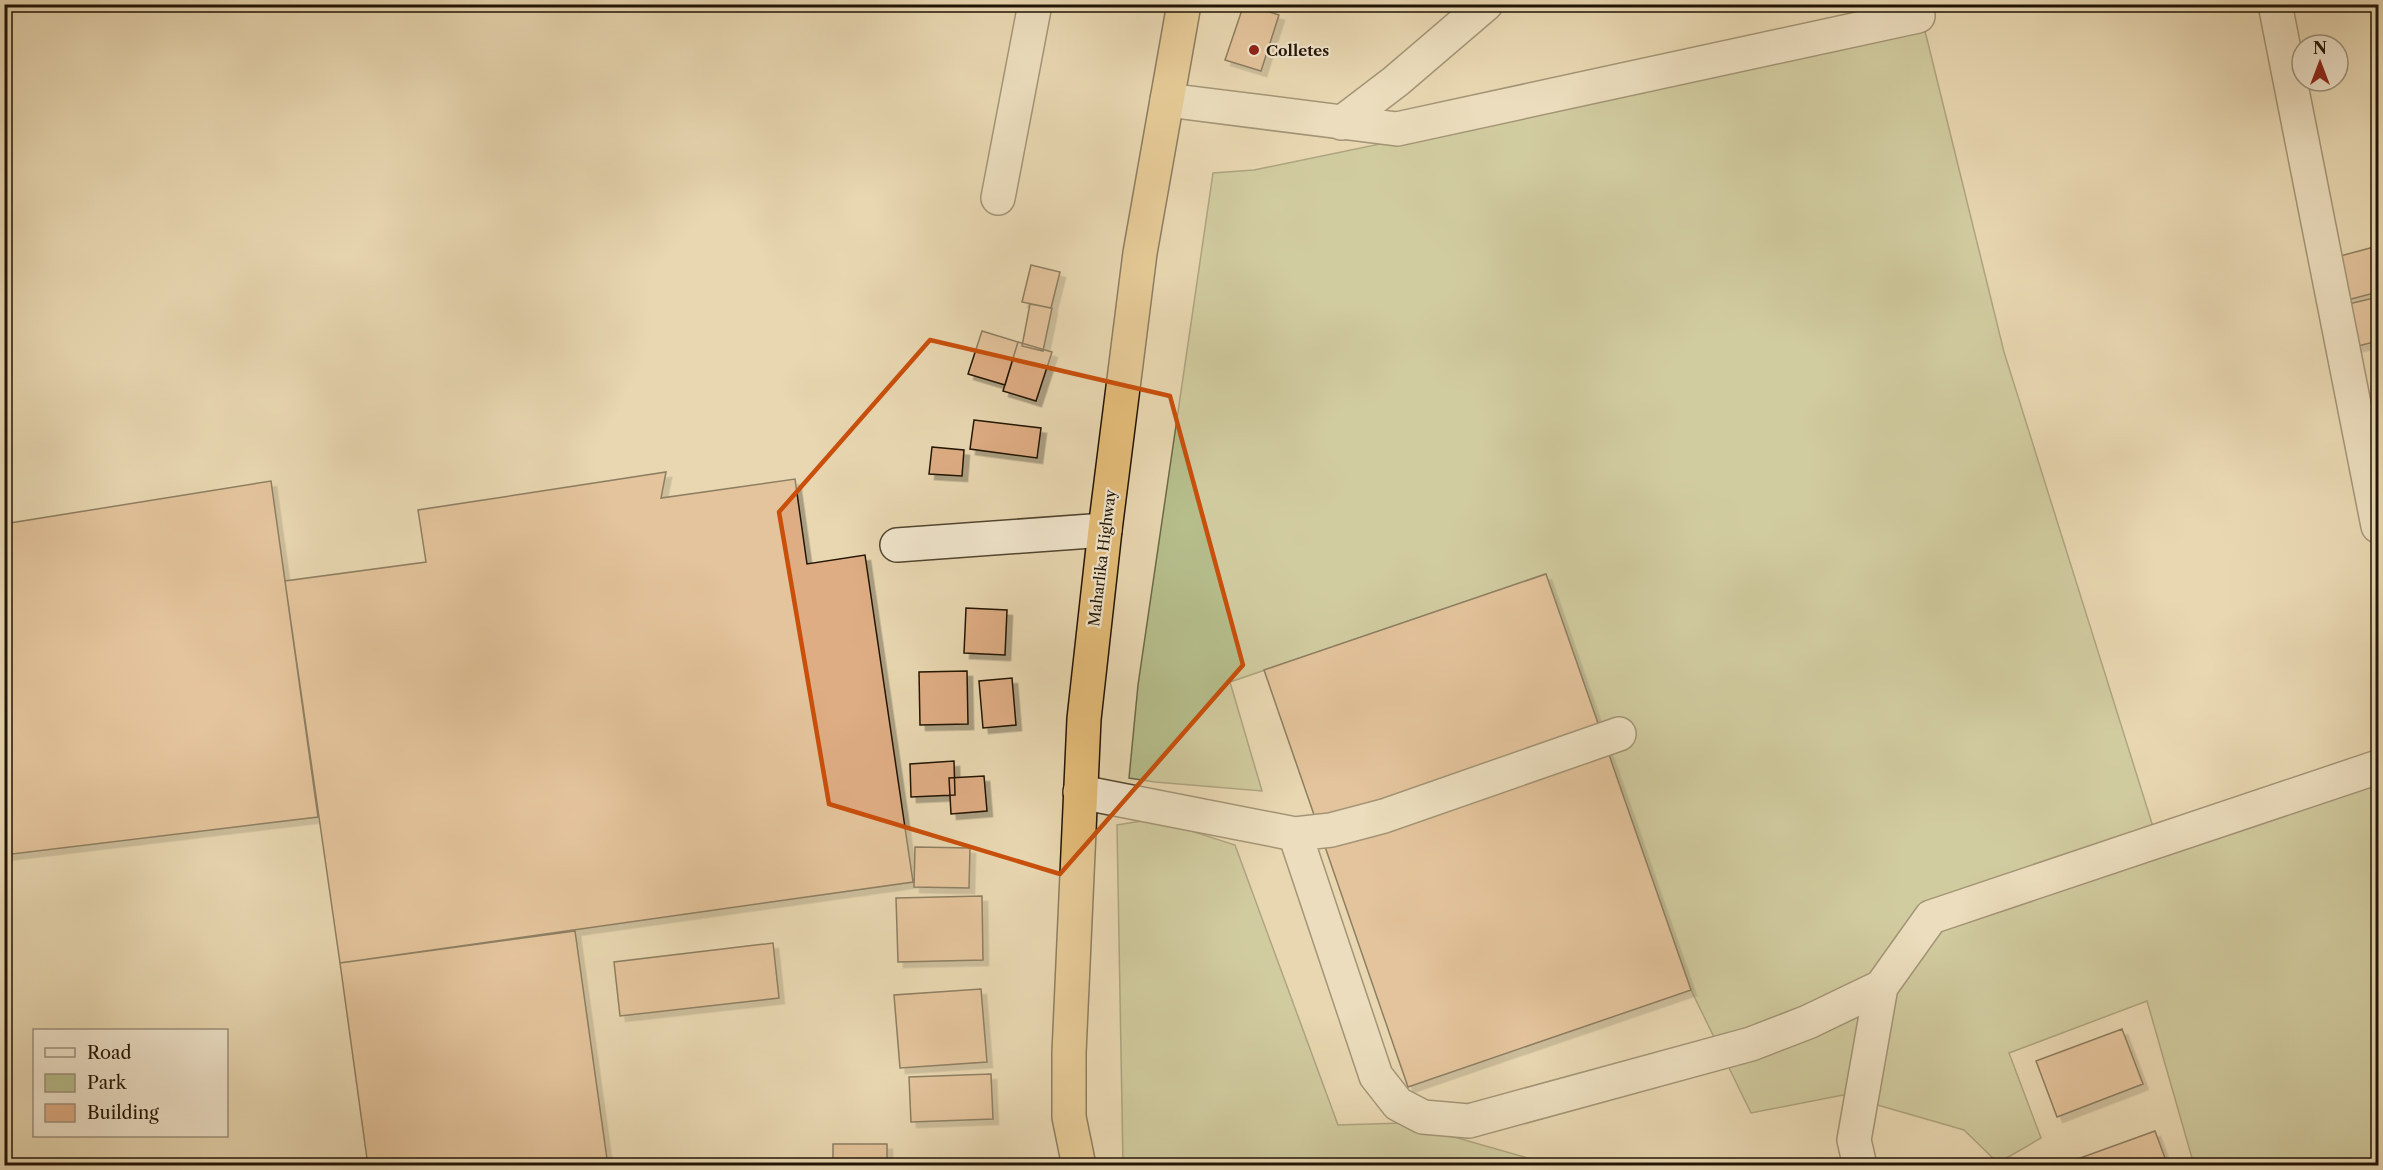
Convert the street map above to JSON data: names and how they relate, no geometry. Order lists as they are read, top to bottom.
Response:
{
  "streets": {
    "highway": ["Maharlika Highway"]
  },
  "places": ["Colletes"],
  "legend": ["Road", "Park", "Building"],
  "north": "top"
}
